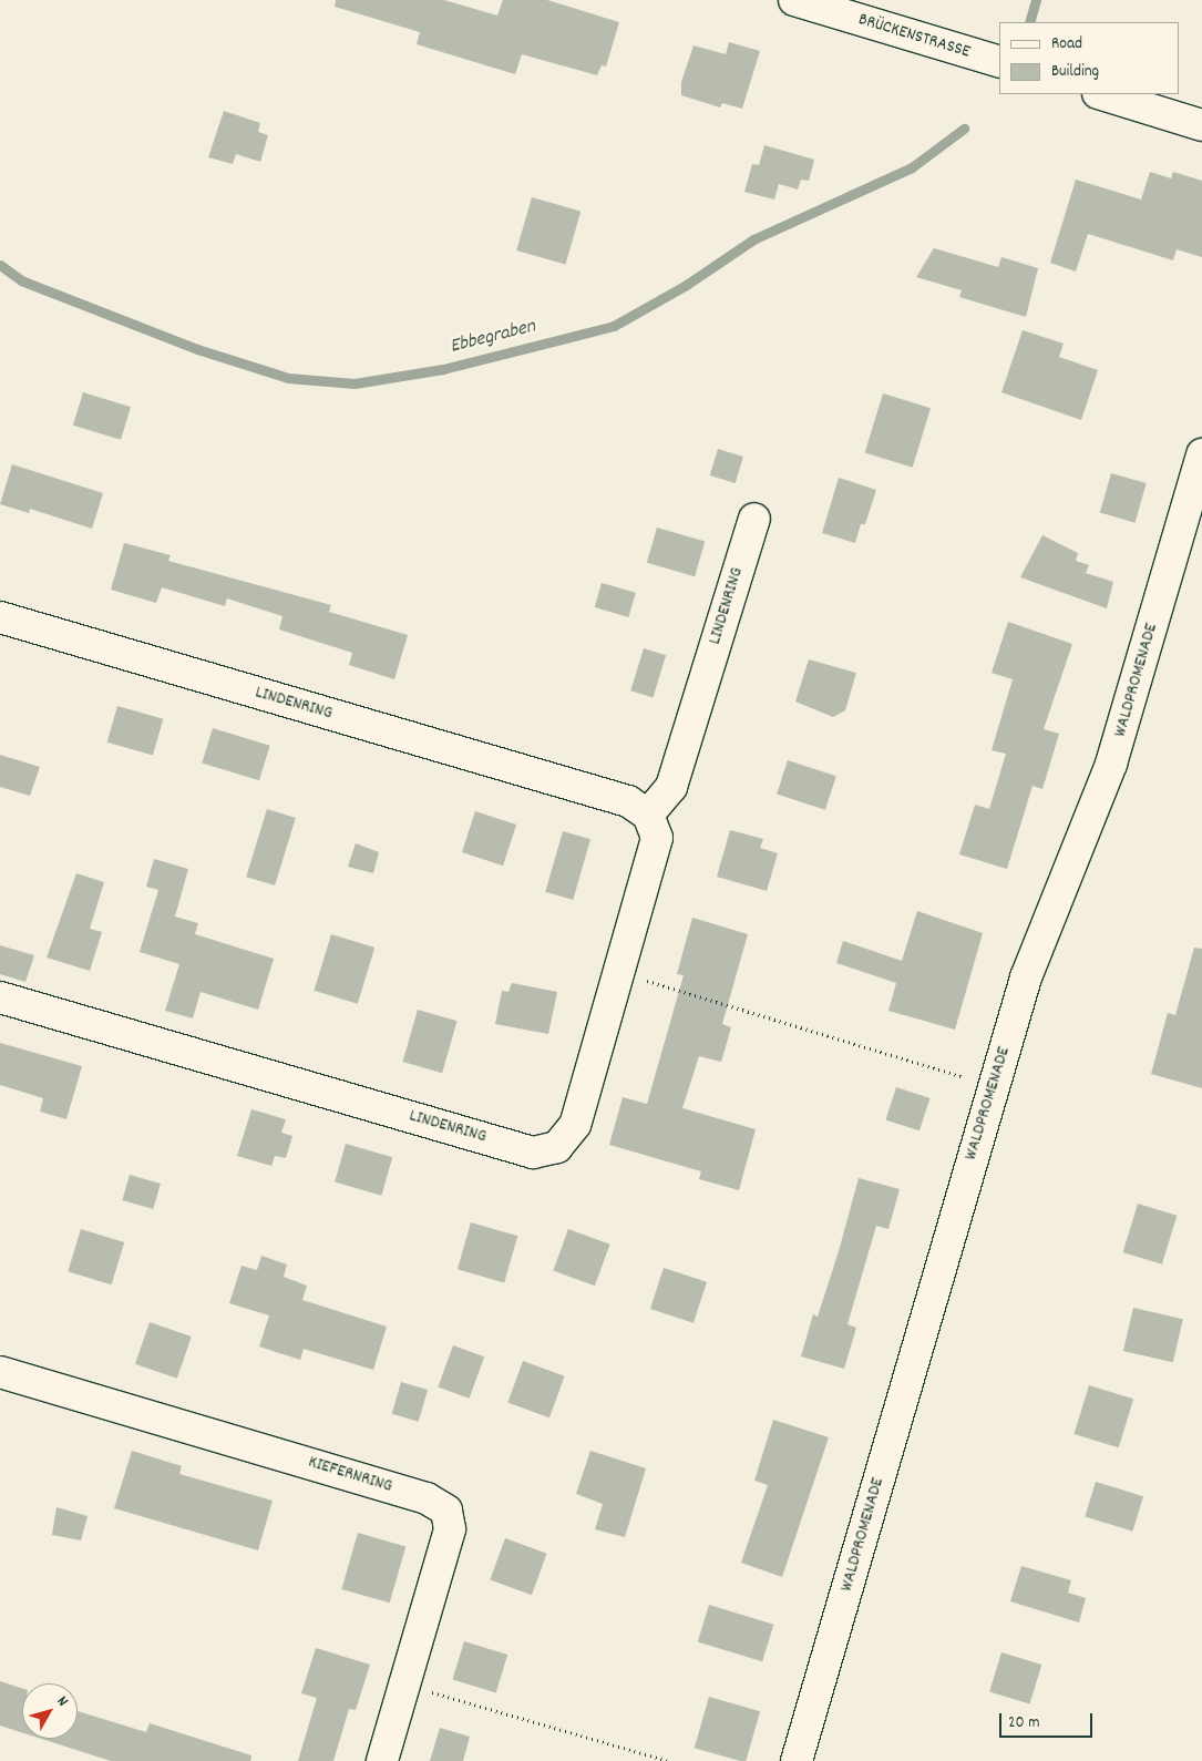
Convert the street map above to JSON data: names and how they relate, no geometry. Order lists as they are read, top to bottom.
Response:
{
  "streets": {
    "street": [
      "BRÜCKENSTRASSE",
      "LINDENRING",
      "WALDPROMENADE",
      "KIEFERNRING"
    ]
  },
  "water": ["Ebbegraben"],
  "legend": ["Road", "Building"],
  "scale_bar": "20 m",
  "north": "top right"
}
